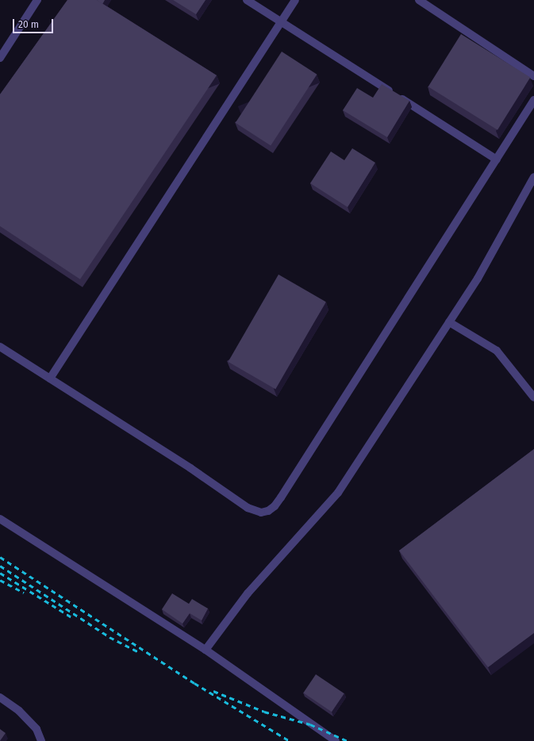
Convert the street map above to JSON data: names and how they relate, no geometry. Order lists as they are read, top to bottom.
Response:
{
  "scale_bar": "20 m"
}
